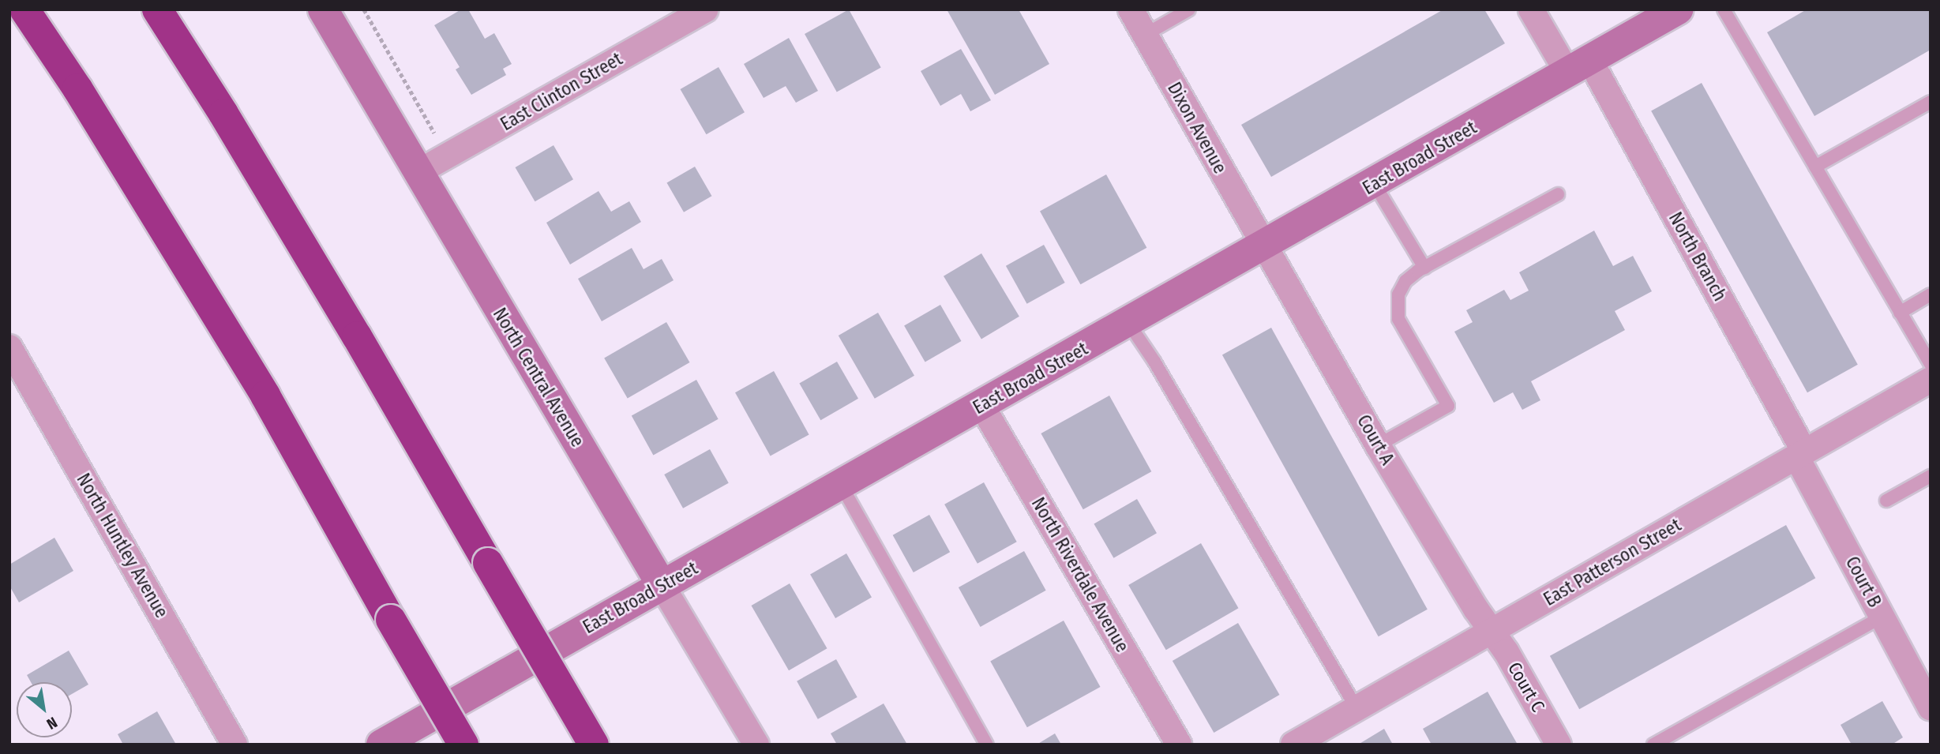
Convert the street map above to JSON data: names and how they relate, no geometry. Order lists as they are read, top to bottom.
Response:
{
  "streets": {
    "street": [
      "East Clinton Street",
      "Dixon Avenue",
      "East Broad Street",
      "North Branch",
      "North Central Avenue",
      "Court A",
      "North Huntley Avenue",
      "East Patterson Street",
      "North Riverdale Avenue",
      "Court B",
      "Court C"
    ]
  },
  "crossings": [
    ["East Clinton Street", "North Central Avenue"],
    ["Dixon Avenue", "East Broad Street"],
    ["Dixon Avenue", "Court A"],
    ["East Broad Street", "North Branch"],
    ["East Broad Street", "North Central Avenue"],
    ["East Broad Street", "Court A"],
    ["East Broad Street", "North Riverdale Avenue"],
    ["North Branch", "East Patterson Street"],
    ["North Branch", "Court B"],
    ["Court A", "East Patterson Street"],
    ["Court A", "Court C"],
    ["East Patterson Street", "Court B"],
    ["East Patterson Street", "Court C"]
  ],
  "north": "bottom right"
}
